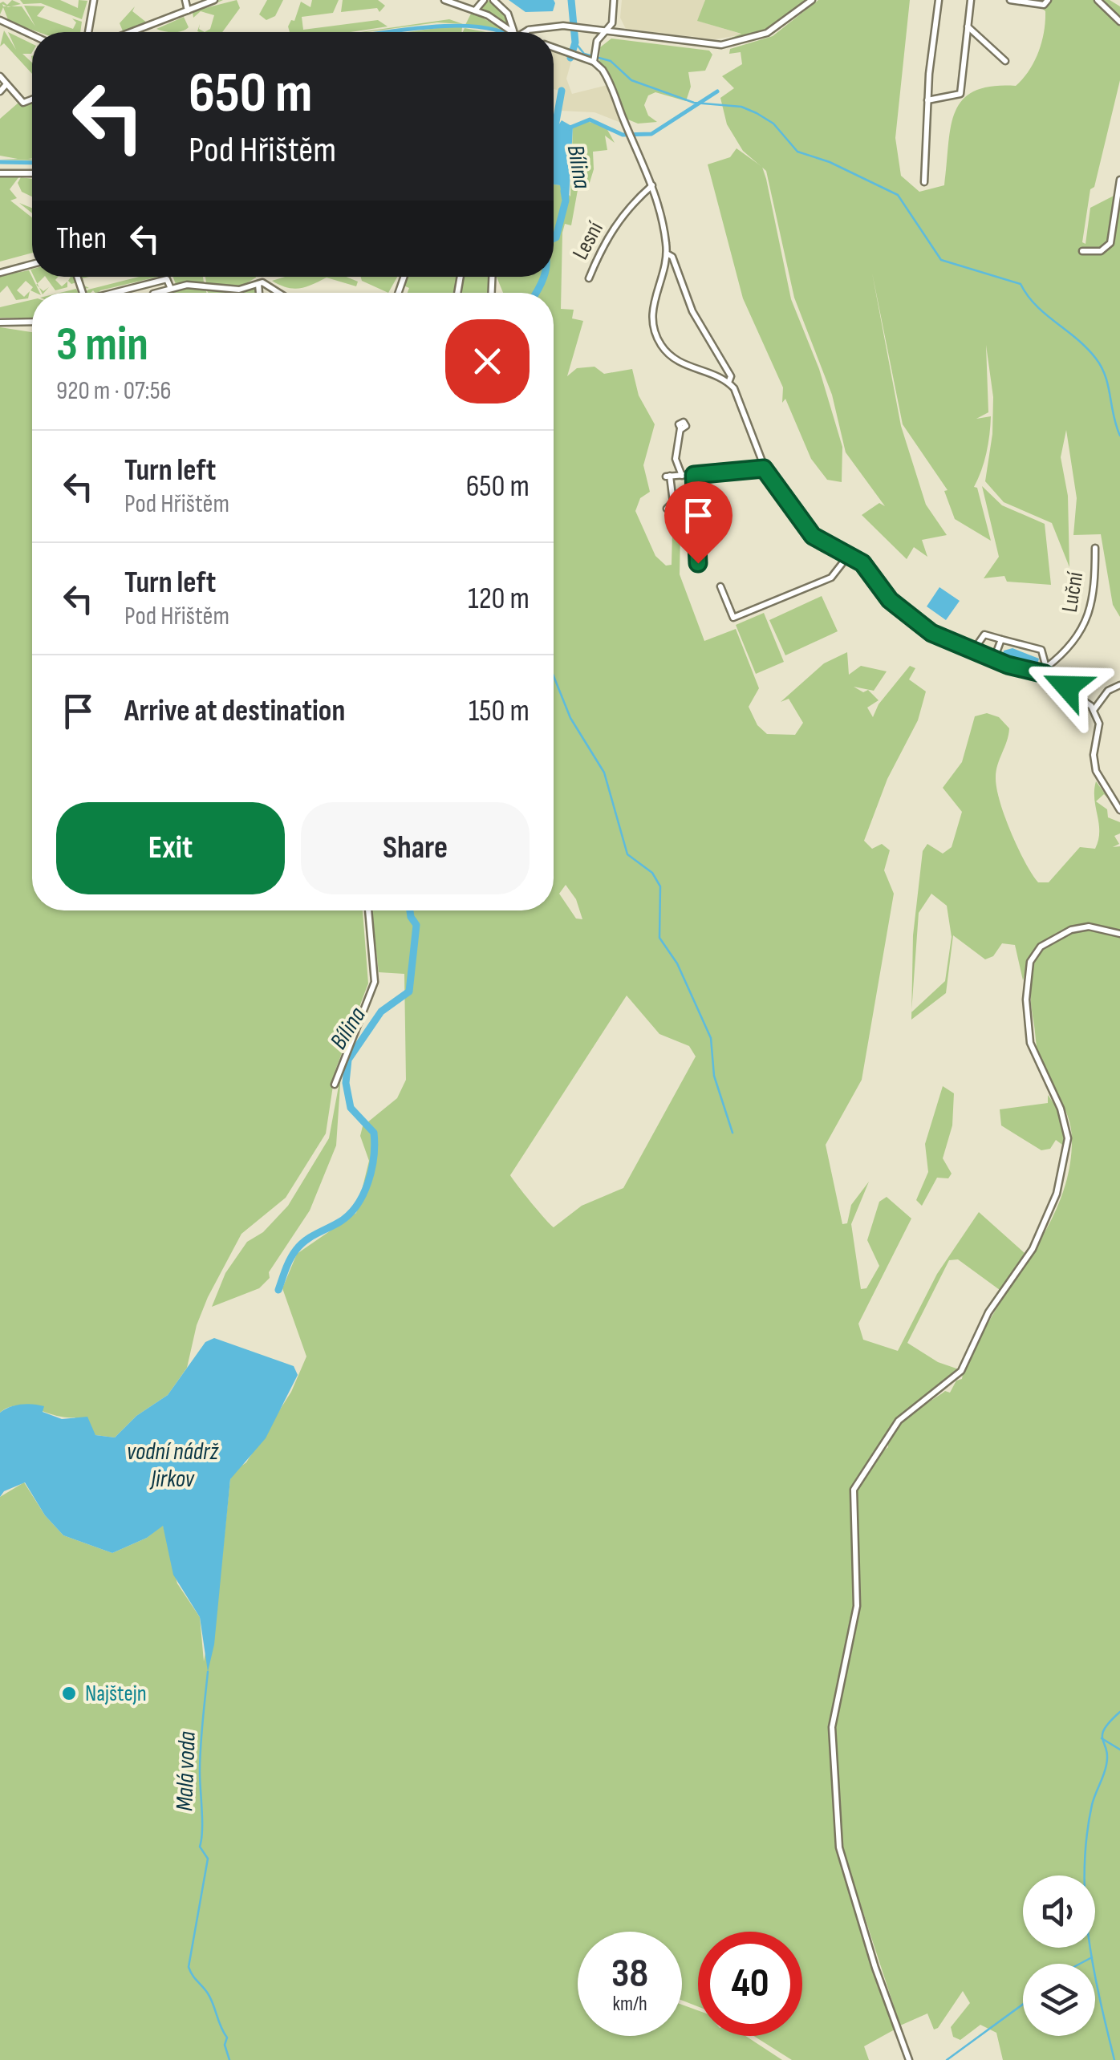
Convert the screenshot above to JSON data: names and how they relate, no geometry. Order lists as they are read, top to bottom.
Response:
{
  "streets": {
    "street": ["Lesní", "Luční"]
  },
  "water": ["Bílina", "vodní nádrž Jirkov", "Malá voda"],
  "places": ["Najštejn"],
  "page": {
    "turn": ["650 m", "Pod Hřištěm"],
    "then": "Then",
    "heading": ["3 min", "920 m · 07:56"],
    "list": [
      {
        "name": "Turn left",
        "note": "Pod Hřištěm",
        "value": "650 m"
      },
      {
        "name": "Turn left",
        "note": "Pod Hřištěm",
        "value": "120 m"
      },
      {
        "name": "Arrive at destination",
        "value": "150 m"
      }
    ],
    "buttons": ["Exit", "Share"],
    "speed": "38 km/h",
    "limit": "40"
  }
}
